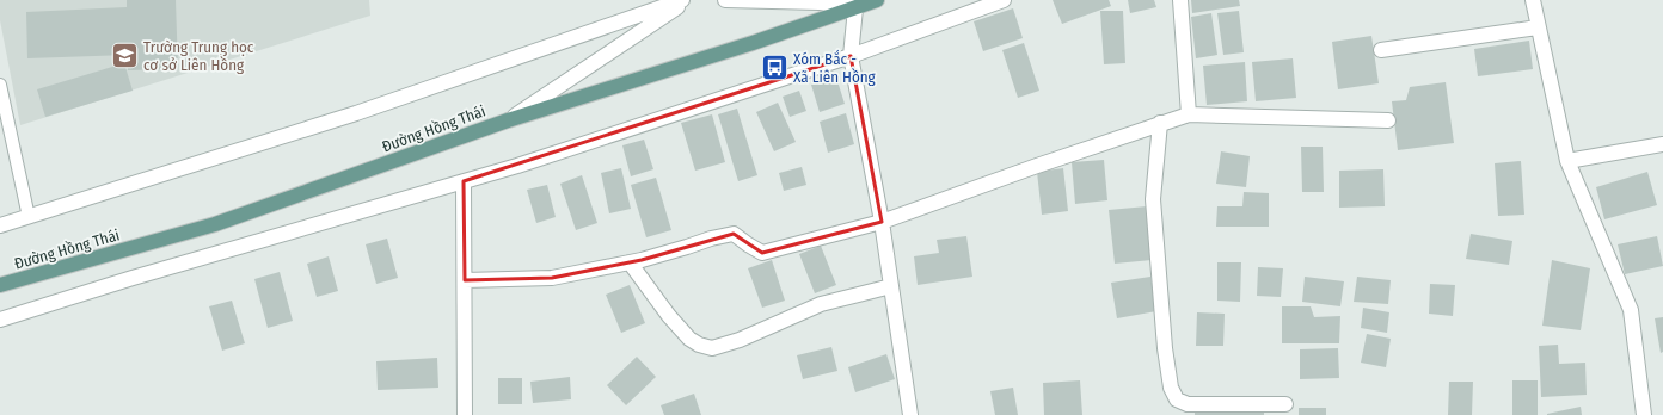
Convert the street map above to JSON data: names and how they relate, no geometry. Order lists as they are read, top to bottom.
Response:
{
  "streets": {
    "main road": ["Đường Hồng Thái"]
  },
  "places": {
    "school or university": ["Trường Trung học cơ sở Liên Hồng"],
    "bus stop": ["Xóm Bắc - Xã Liên Hồng"]
  }
}
